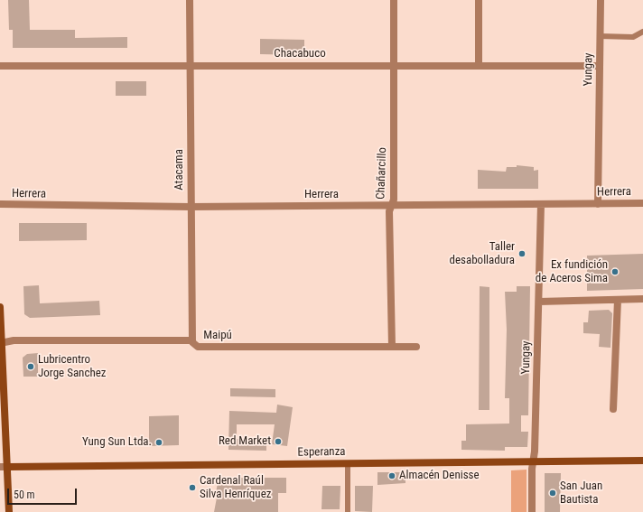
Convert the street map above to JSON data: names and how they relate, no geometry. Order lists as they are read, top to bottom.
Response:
{
  "streets": {
    "main road": ["Esperanza"],
    "street": [
      "Chacabuco",
      "Yungay",
      "Atacama",
      "Chañarcillo",
      "Herrera",
      "Maipú"
    ]
  },
  "crossings": [
    ["Chacabuco", "Yungay"],
    ["Chacabuco", "Atacama"],
    ["Chacabuco", "Chañarcillo"],
    ["Yungay", "Herrera"],
    ["Yungay", "Esperanza"],
    ["Atacama", "Herrera"],
    ["Atacama", "Maipú"],
    ["Chañarcillo", "Herrera"],
    ["Chañarcillo", "Maipú"]
  ],
  "places": [
    "Taller desabolladura",
    "Ex fundición de Aceros Sima",
    "Lubricentro Jorge Sanchez",
    "Red Market",
    "Yung Sun Ltda.",
    "Almacén Denisse",
    "Cardenal Raúl Silva Henríquez",
    "San Juan Bautista"
  ],
  "scale_bar": "50 m"
}
